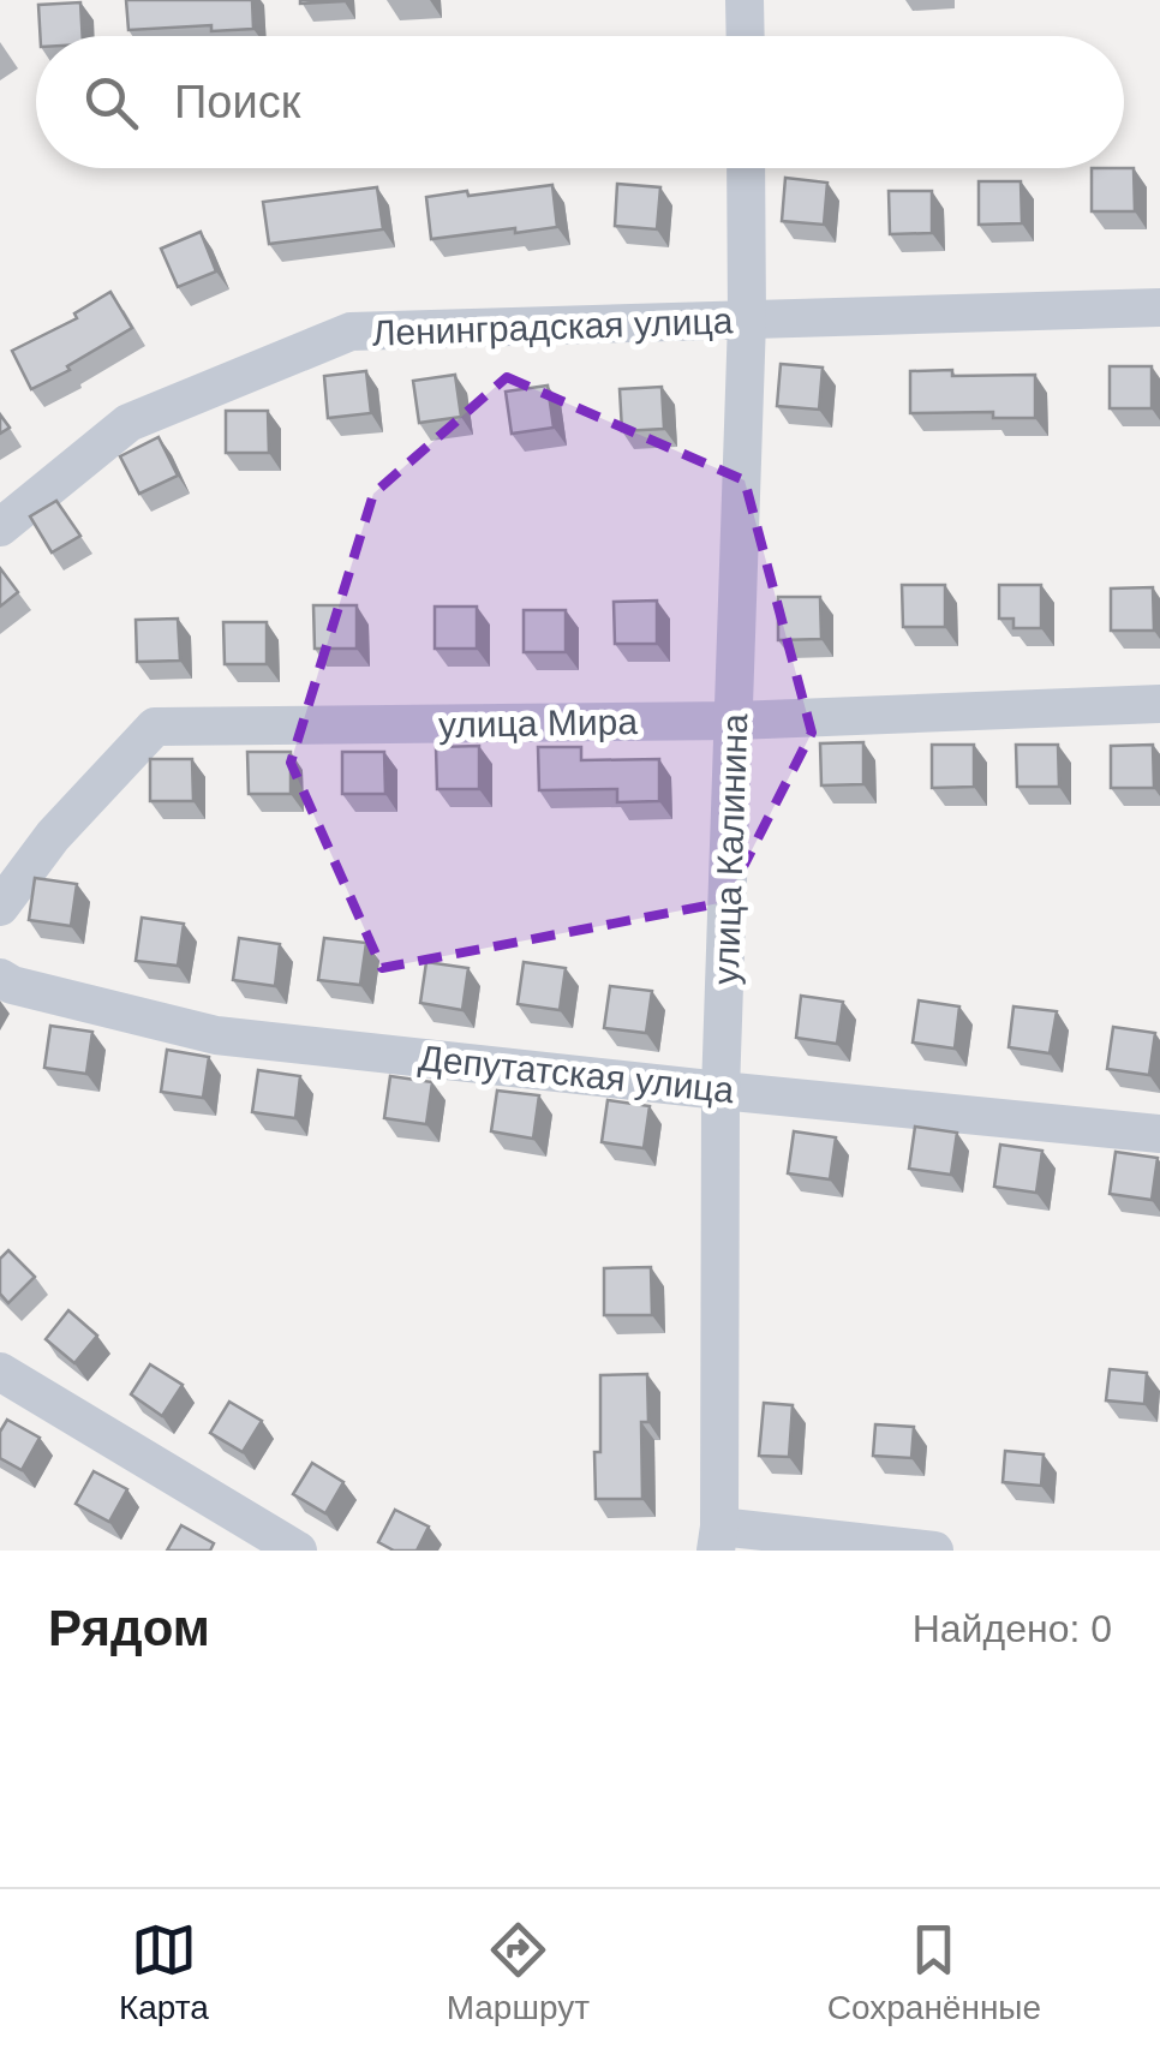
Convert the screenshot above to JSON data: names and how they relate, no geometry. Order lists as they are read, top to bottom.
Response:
{
  "streets": {
    "street": [
      "Ленинградская улица",
      "улица Мира",
      "улица Калинина",
      "Депутатская улица"
    ]
  },
  "crossings": [
    ["Ленинградская улица", "улица Калинина"],
    ["улица Мира", "улица Калинина"],
    ["улица Калинина", "Депутатская улица"]
  ],
  "page": {
    "search": "Поиск",
    "heading": ["Рядом", "Найдено: 0"],
    "nav": ["Карта", "Маршрут", "Сохранённые"]
  }
}
